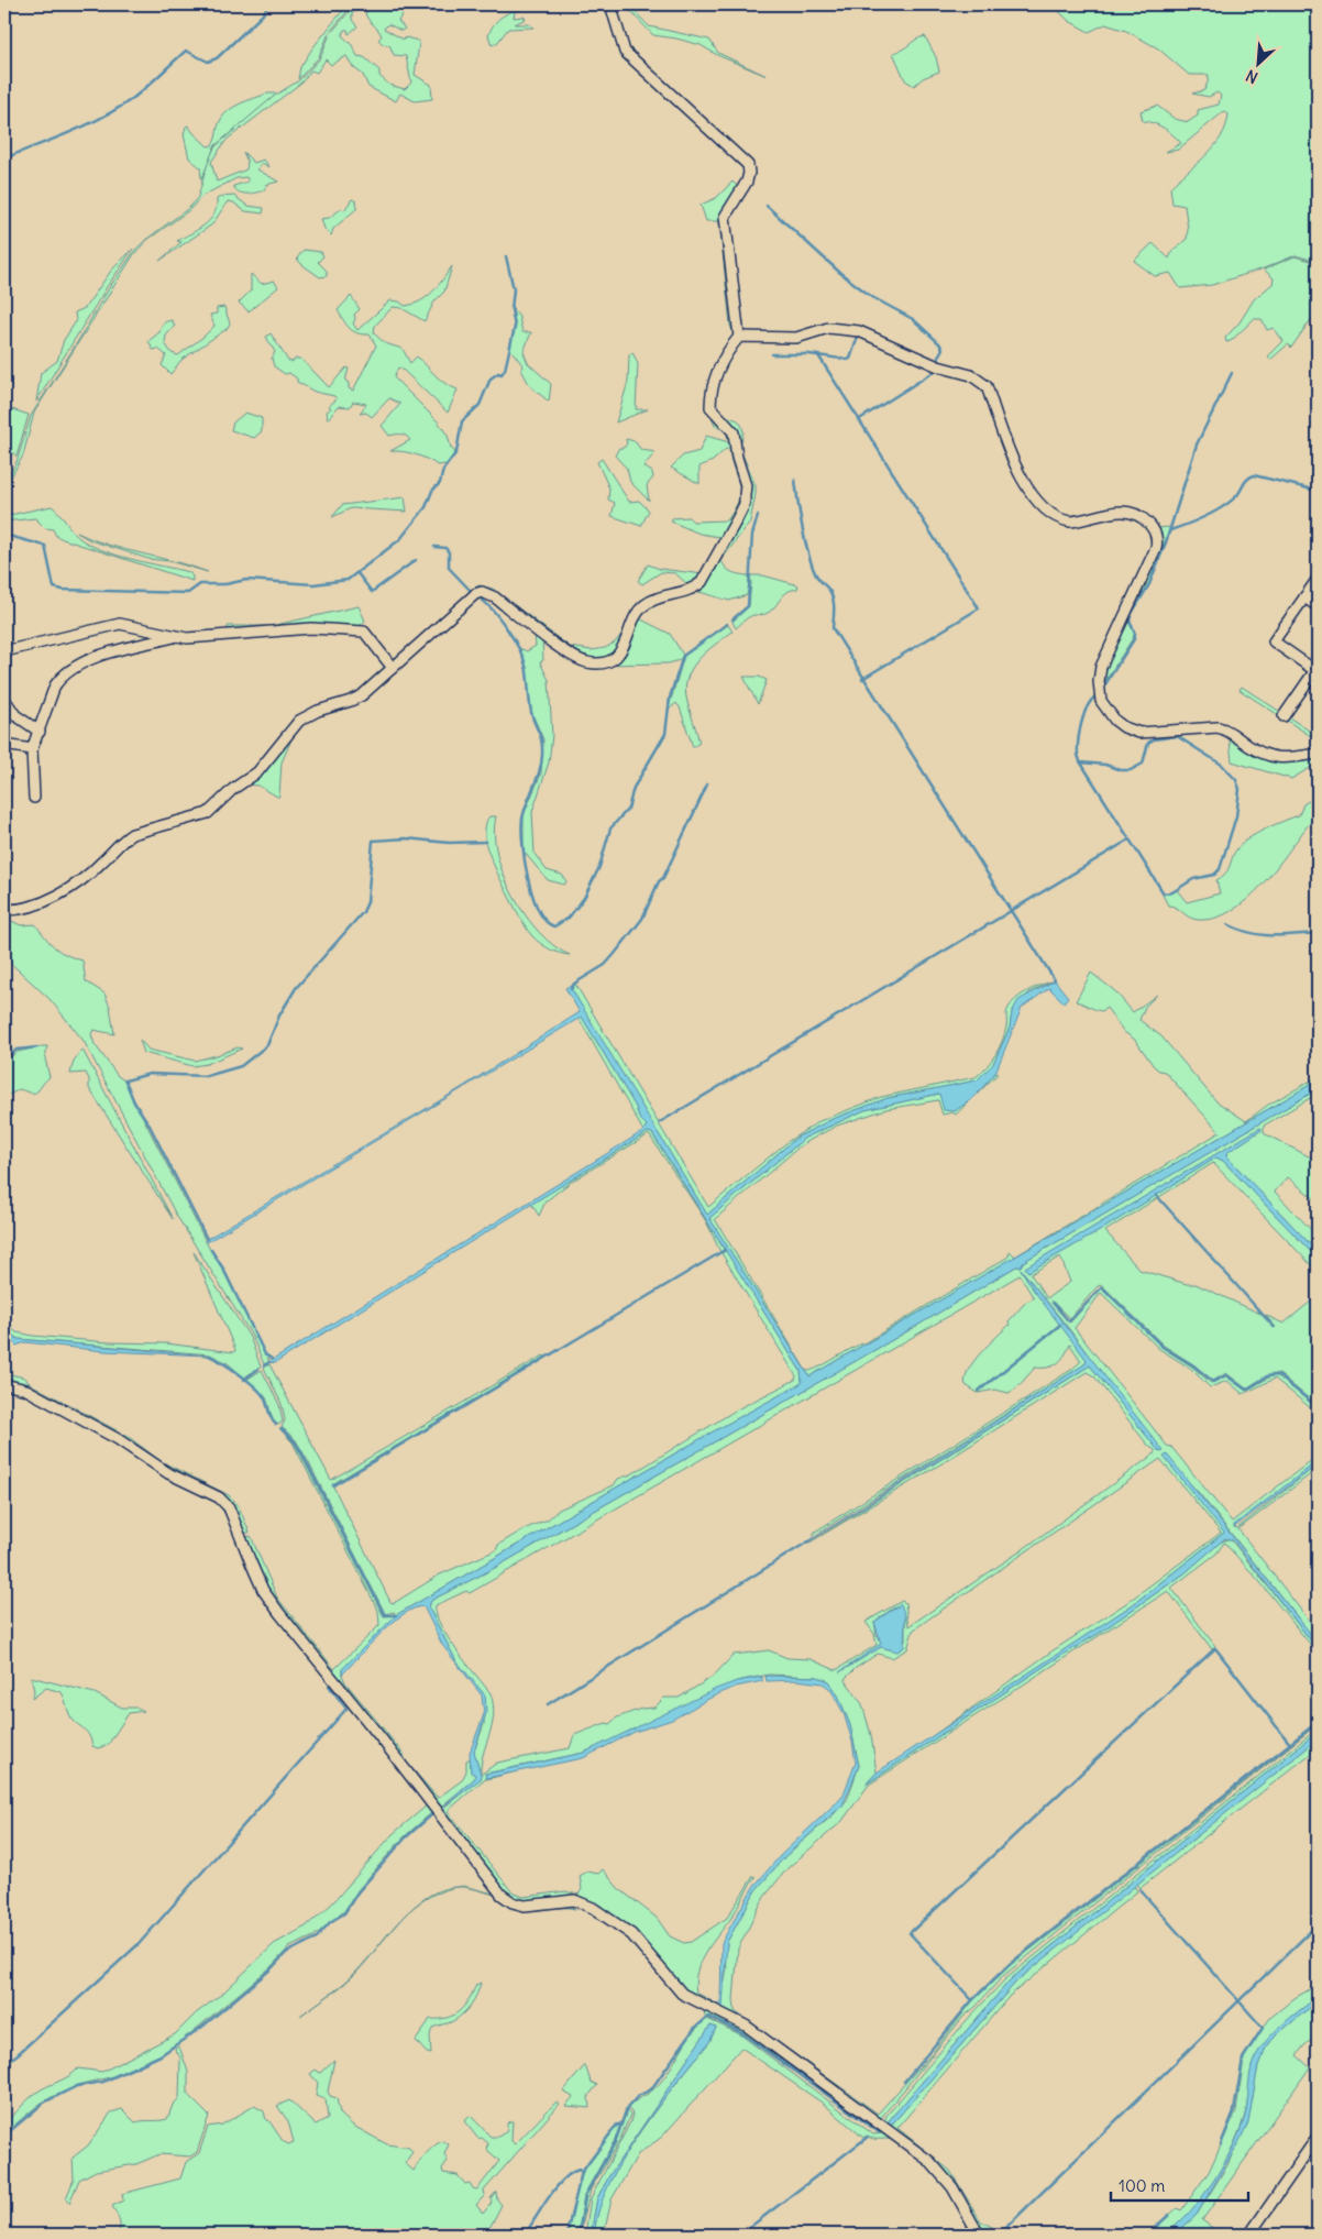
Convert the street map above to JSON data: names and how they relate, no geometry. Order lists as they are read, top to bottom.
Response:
{
  "scale_bar": "100 m",
  "north": "bottom left"
}
